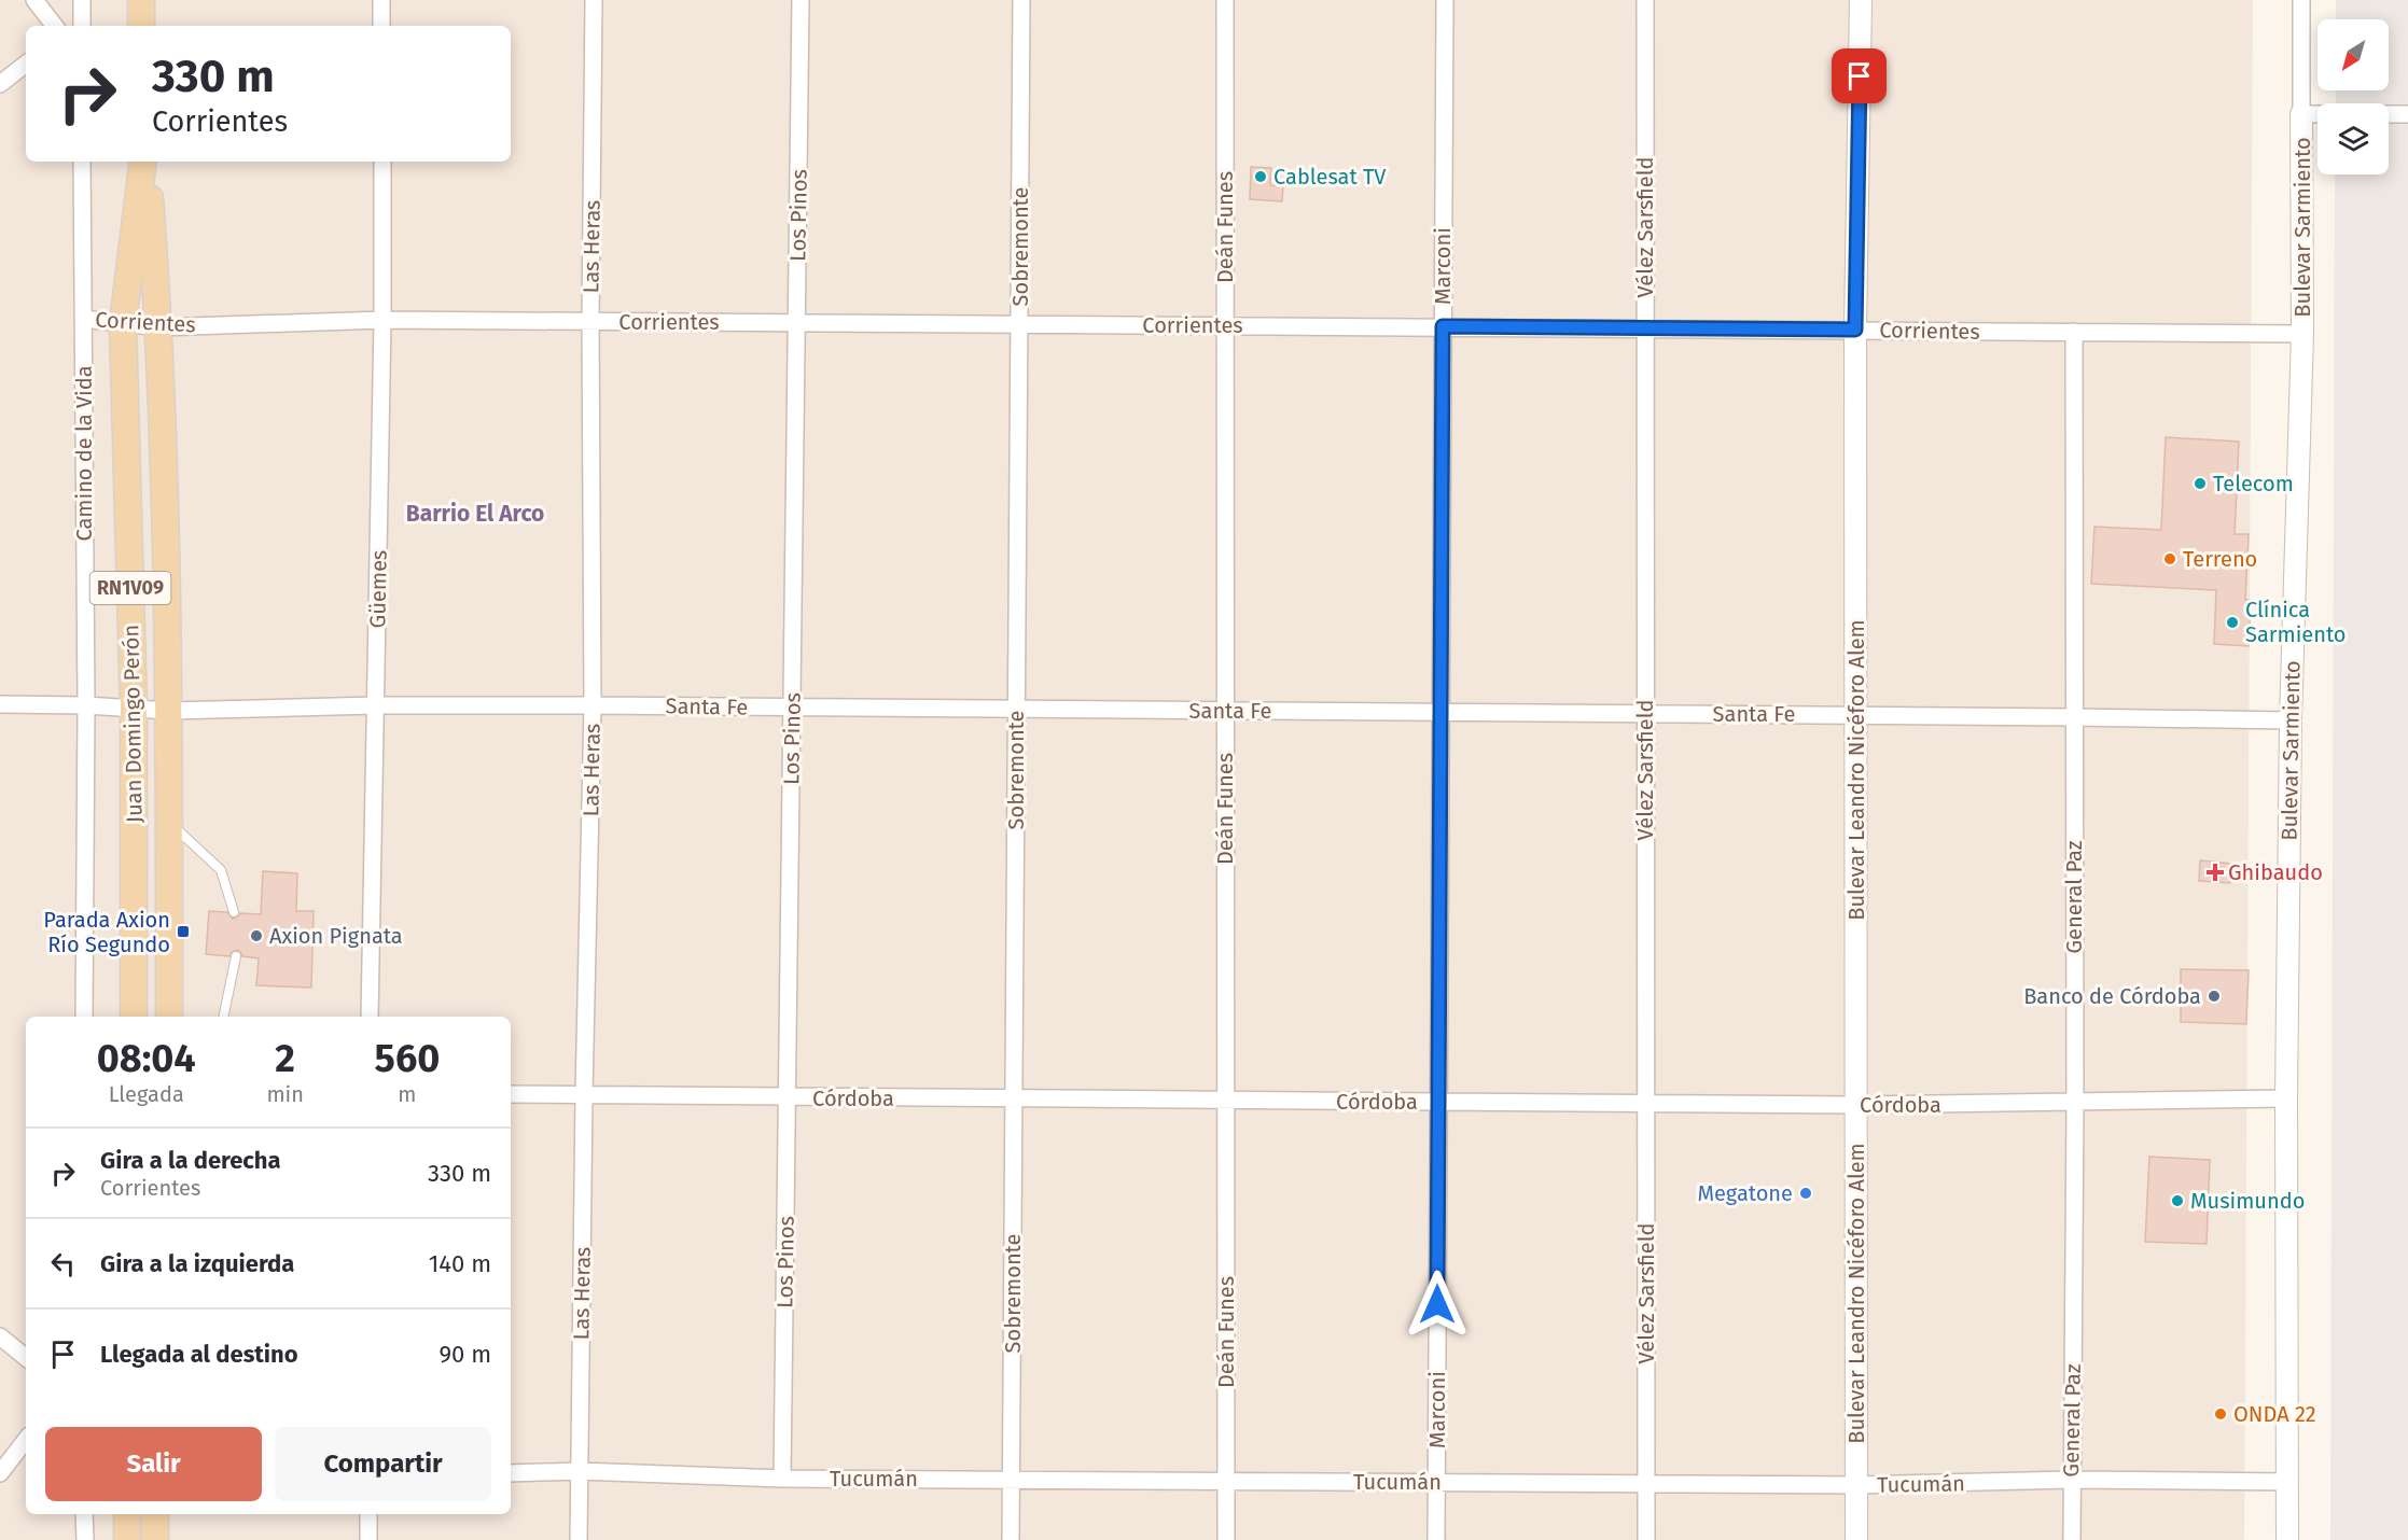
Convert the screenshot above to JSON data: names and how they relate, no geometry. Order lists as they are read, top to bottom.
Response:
{
  "streets": {
    "main road": ["RN1V09", "Juan Domingo Perón"],
    "street": [
      "Los Pinos",
      "Deán Funes",
      "Vélez Sarsfield",
      "Bulevar Sarmiento",
      "Las Heras",
      "Sobremonte",
      "Marconi",
      "Corrientes",
      "Camino de la Vida",
      "Güemes",
      "Santa Fe",
      "Bulevar Leandro Nicéforo Alem",
      "General Paz",
      "Córdoba",
      "Tucumán"
    ]
  },
  "crossings": [
    ["Los Pinos", "Corrientes"],
    ["Los Pinos", "Santa Fe"],
    ["Los Pinos", "Córdoba"],
    ["Los Pinos", "Tucumán"],
    ["Deán Funes", "Corrientes"],
    ["Deán Funes", "Santa Fe"],
    ["Deán Funes", "Córdoba"],
    ["Deán Funes", "Tucumán"],
    ["Vélez Sarsfield", "Corrientes"],
    ["Vélez Sarsfield", "Santa Fe"],
    ["Vélez Sarsfield", "Córdoba"],
    ["Vélez Sarsfield", "Tucumán"],
    ["Bulevar Sarmiento", "Corrientes"],
    ["Bulevar Sarmiento", "Santa Fe"],
    ["Bulevar Sarmiento", "Córdoba"],
    ["Bulevar Sarmiento", "Tucumán"],
    ["Las Heras", "Corrientes"],
    ["Las Heras", "Santa Fe"],
    ["Las Heras", "Córdoba"],
    ["Las Heras", "Tucumán"],
    ["Sobremonte", "Corrientes"],
    ["Sobremonte", "Santa Fe"],
    ["Sobremonte", "Córdoba"],
    ["Sobremonte", "Tucumán"],
    ["Marconi", "Corrientes"],
    ["Marconi", "Santa Fe"],
    ["Marconi", "Córdoba"],
    ["Marconi", "Tucumán"],
    ["Corrientes", "Camino de la Vida"],
    ["Corrientes", "Güemes"],
    ["Corrientes", "Juan Domingo Perón"],
    ["Corrientes", "Bulevar Leandro Nicéforo Alem"],
    ["Corrientes", "General Paz"],
    ["Camino de la Vida", "Santa Fe"],
    ["Güemes", "Santa Fe"],
    ["Santa Fe", "Juan Domingo Perón"],
    ["Santa Fe", "Bulevar Leandro Nicéforo Alem"],
    ["Santa Fe", "General Paz"],
    ["Bulevar Leandro Nicéforo Alem", "Córdoba"],
    ["Bulevar Leandro Nicéforo Alem", "Tucumán"],
    ["General Paz", "Córdoba"],
    ["General Paz", "Tucumán"]
  ],
  "districts": ["Barrio El Arco"],
  "places": {
    "other": [
      "Cablesat TV",
      "Telecom",
      "Terreno",
      "Clínica Sarmiento",
      "Axion Pignata",
      "Banco de Córdoba",
      "Megatone",
      "Musimundo",
      "ONDA 22"
    ],
    "health": ["Ghibaudo"],
    "transit": ["Parada Axion Río Segundo"]
  },
  "north": "bottom left",
  "page": {
    "turn": ["330 m", "Corrientes"],
    "eta": [
      "08:04",
      "Llegada",
      "2",
      "min",
      "560",
      "m"
    ],
    "list": [
      {
        "name": "Gira a la derecha",
        "note": "Corrientes",
        "value": "330 m"
      },
      {
        "name": "Gira a la izquierda",
        "value": "140 m"
      },
      {
        "name": "Llegada al destino",
        "value": "90 m"
      }
    ],
    "buttons": ["Salir", "Compartir"]
  }
}
